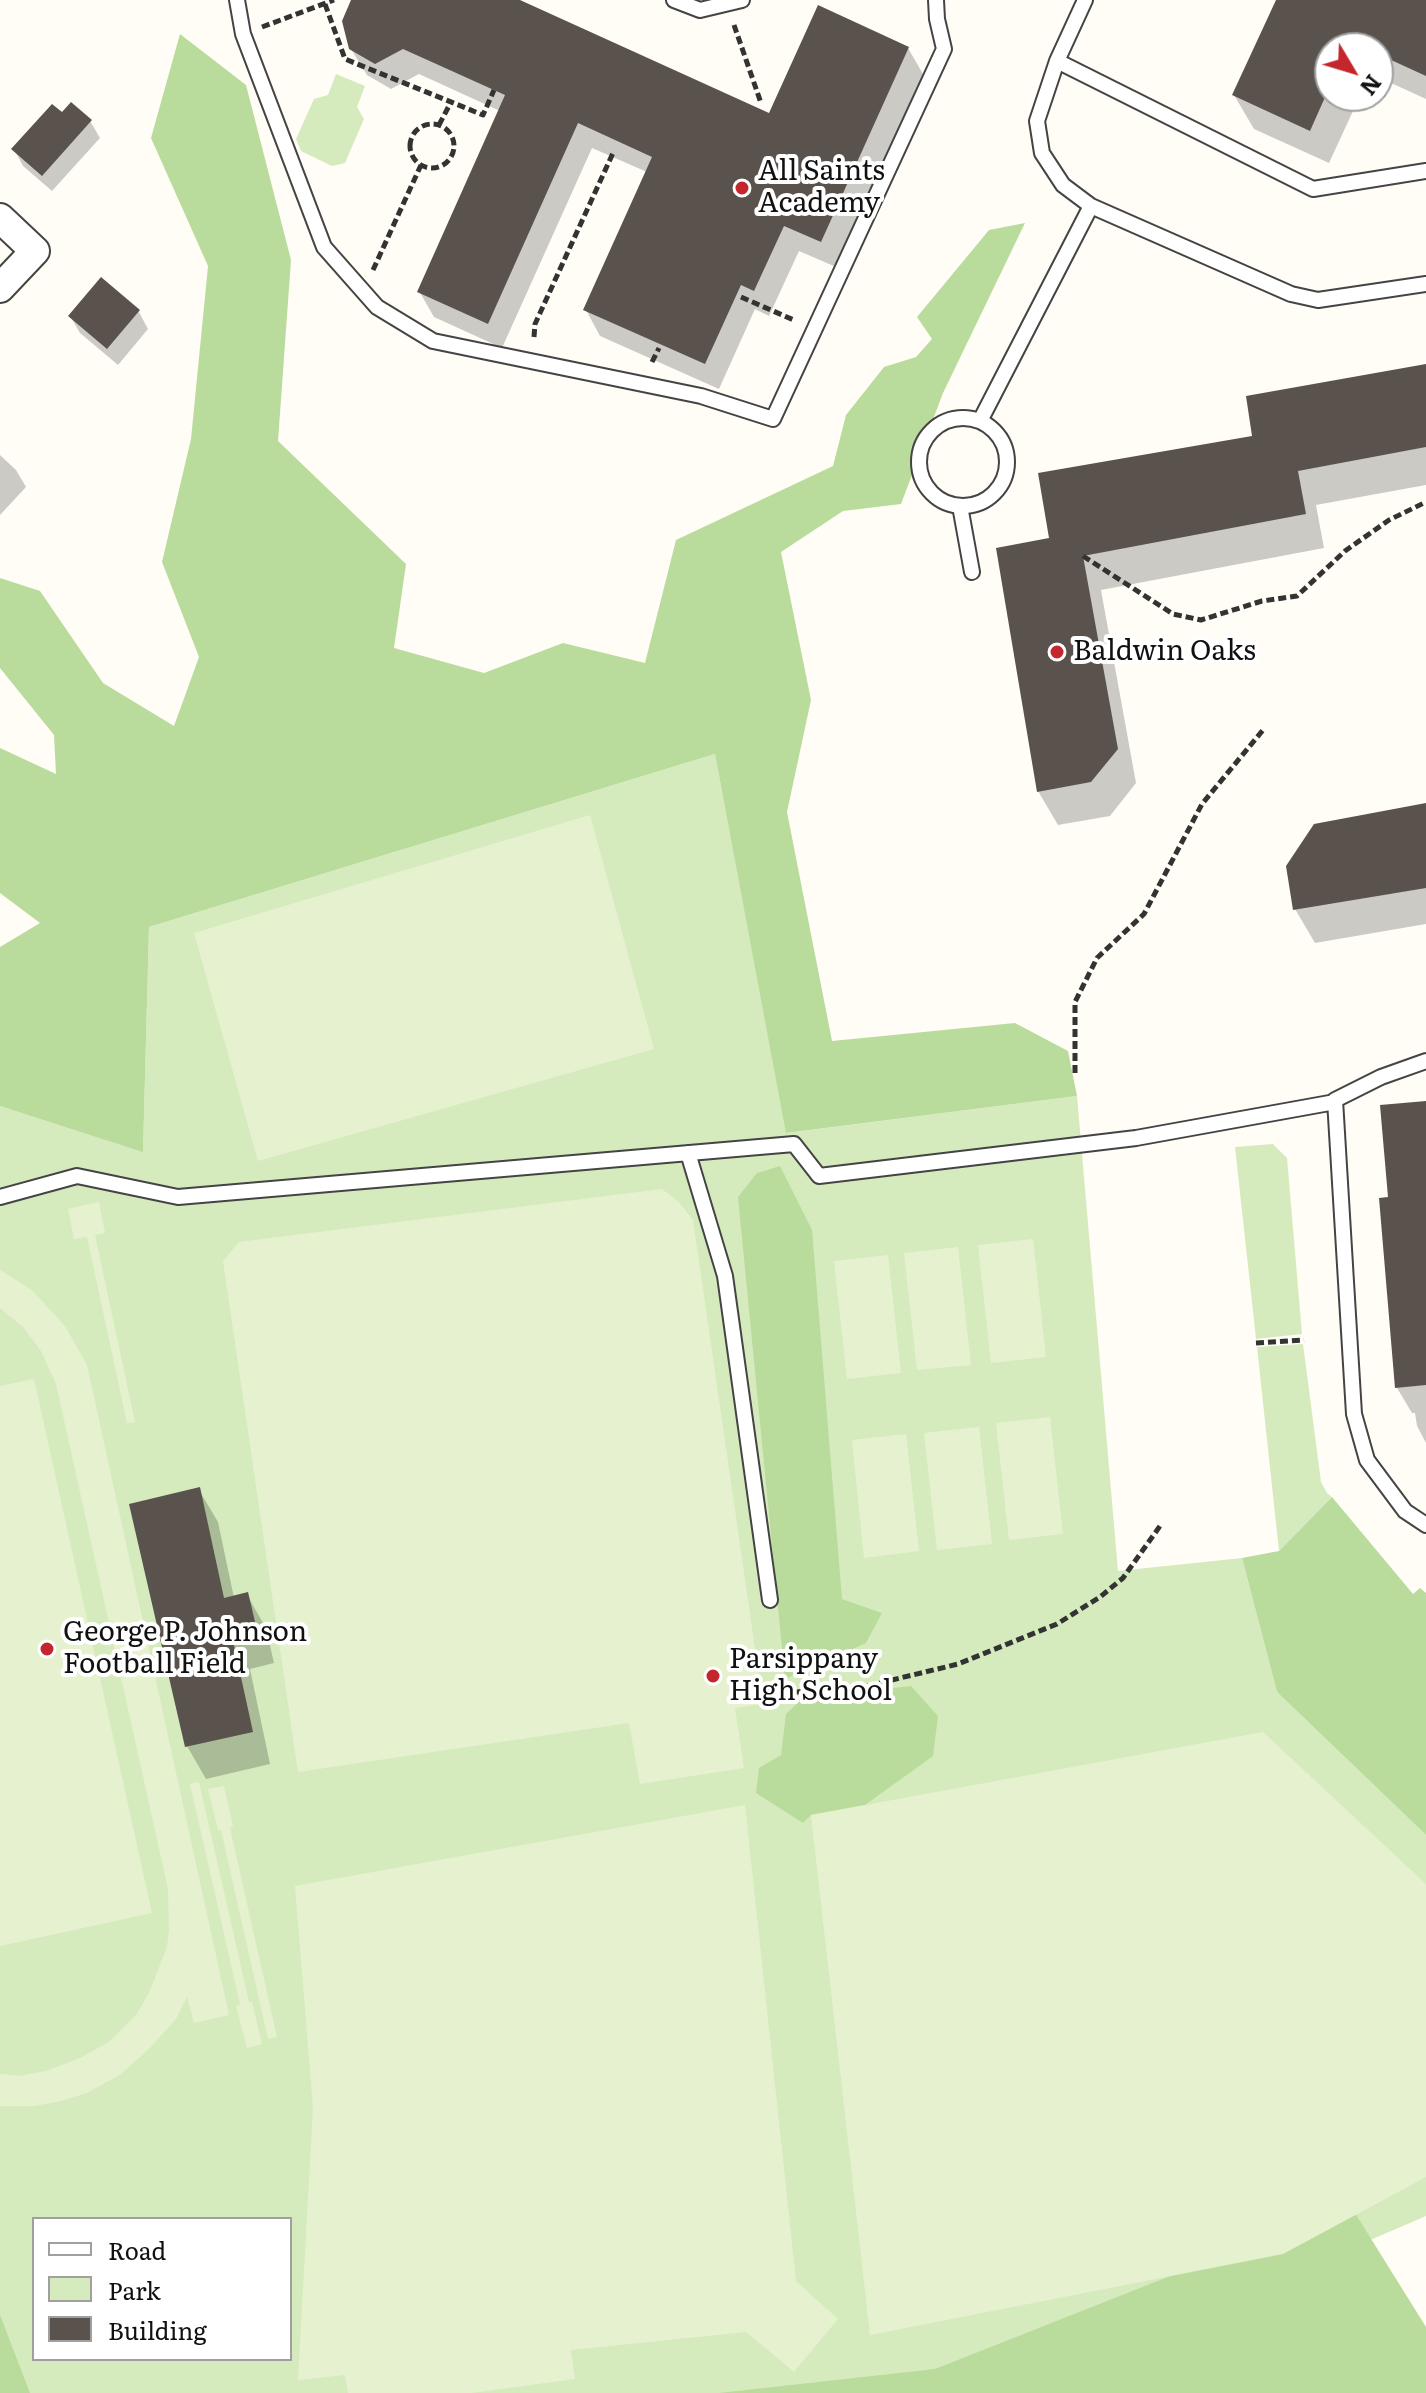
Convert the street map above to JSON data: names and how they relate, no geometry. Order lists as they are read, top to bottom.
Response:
{
  "places": [
    "All Saints Academy",
    "Baldwin Oaks",
    "George P. Johnson Football Field",
    "Parsippany High School"
  ],
  "legend": ["Road", "Park", "Building"],
  "north": "bottom right"
}
